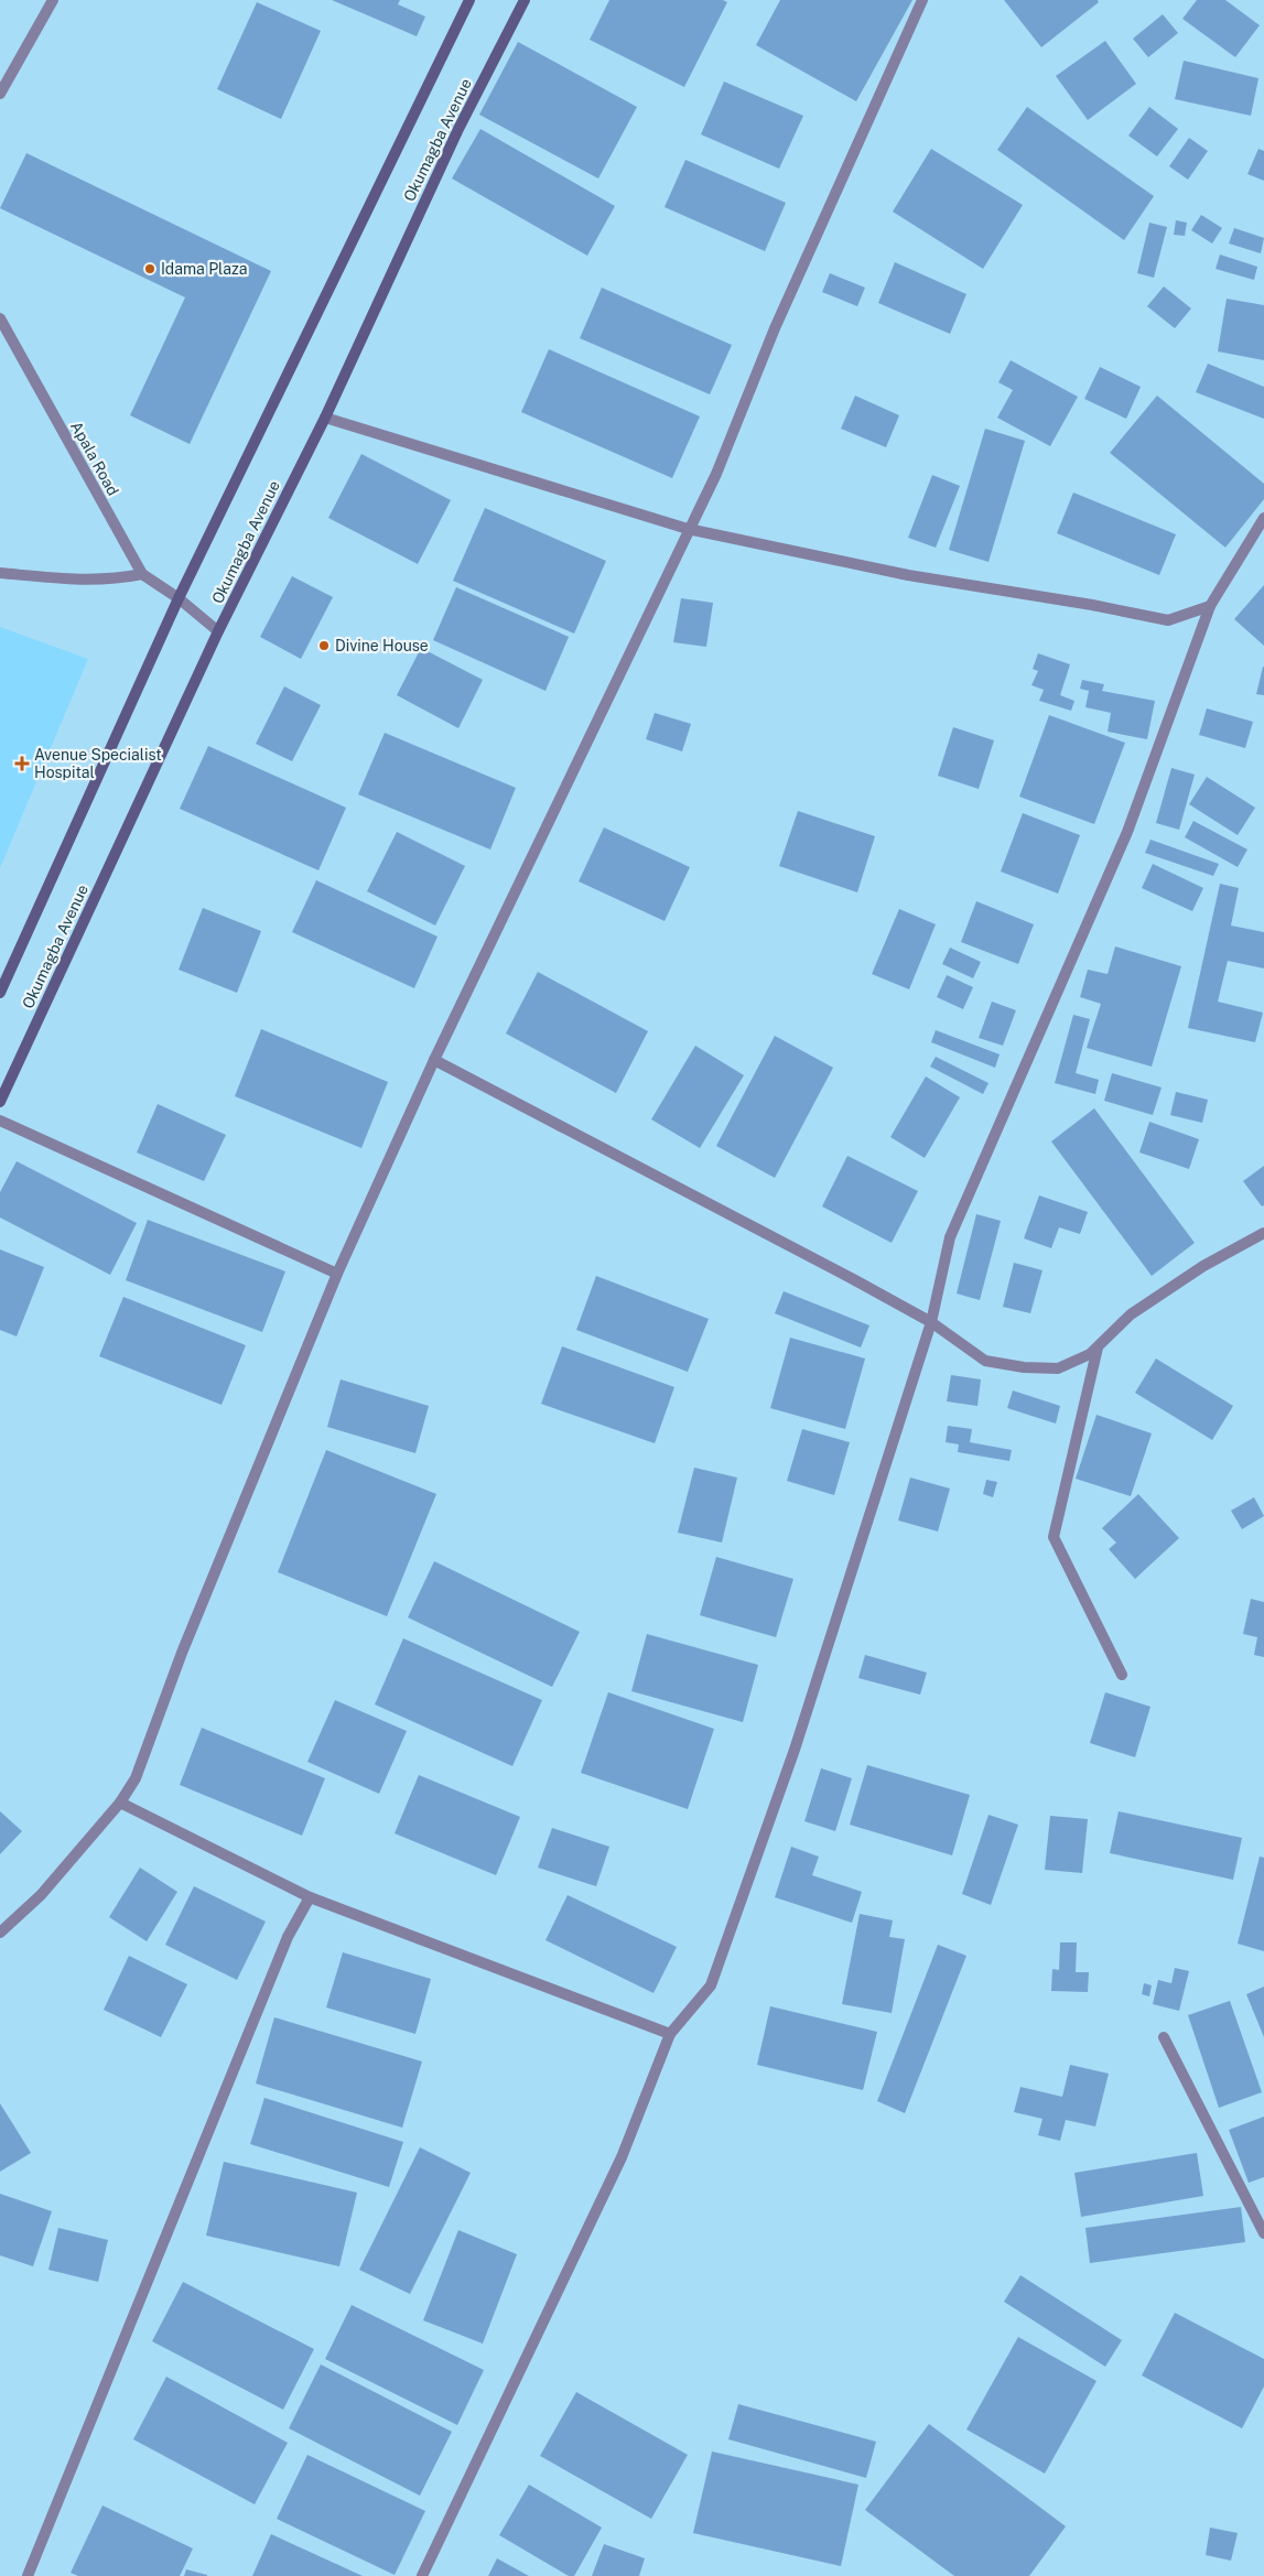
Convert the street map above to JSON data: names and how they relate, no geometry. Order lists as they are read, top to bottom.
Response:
{
  "streets": {
    "main road": ["Okumagba Avenue"],
    "street": ["Apala Road"]
  },
  "crossings": [
    ["Okumagba Avenue", "Apala Road"]
  ],
  "places": {
    "other": ["Idama Plaza", "Divine House"],
    "health": ["Avenue Specialist Hospital"]
  }
}
